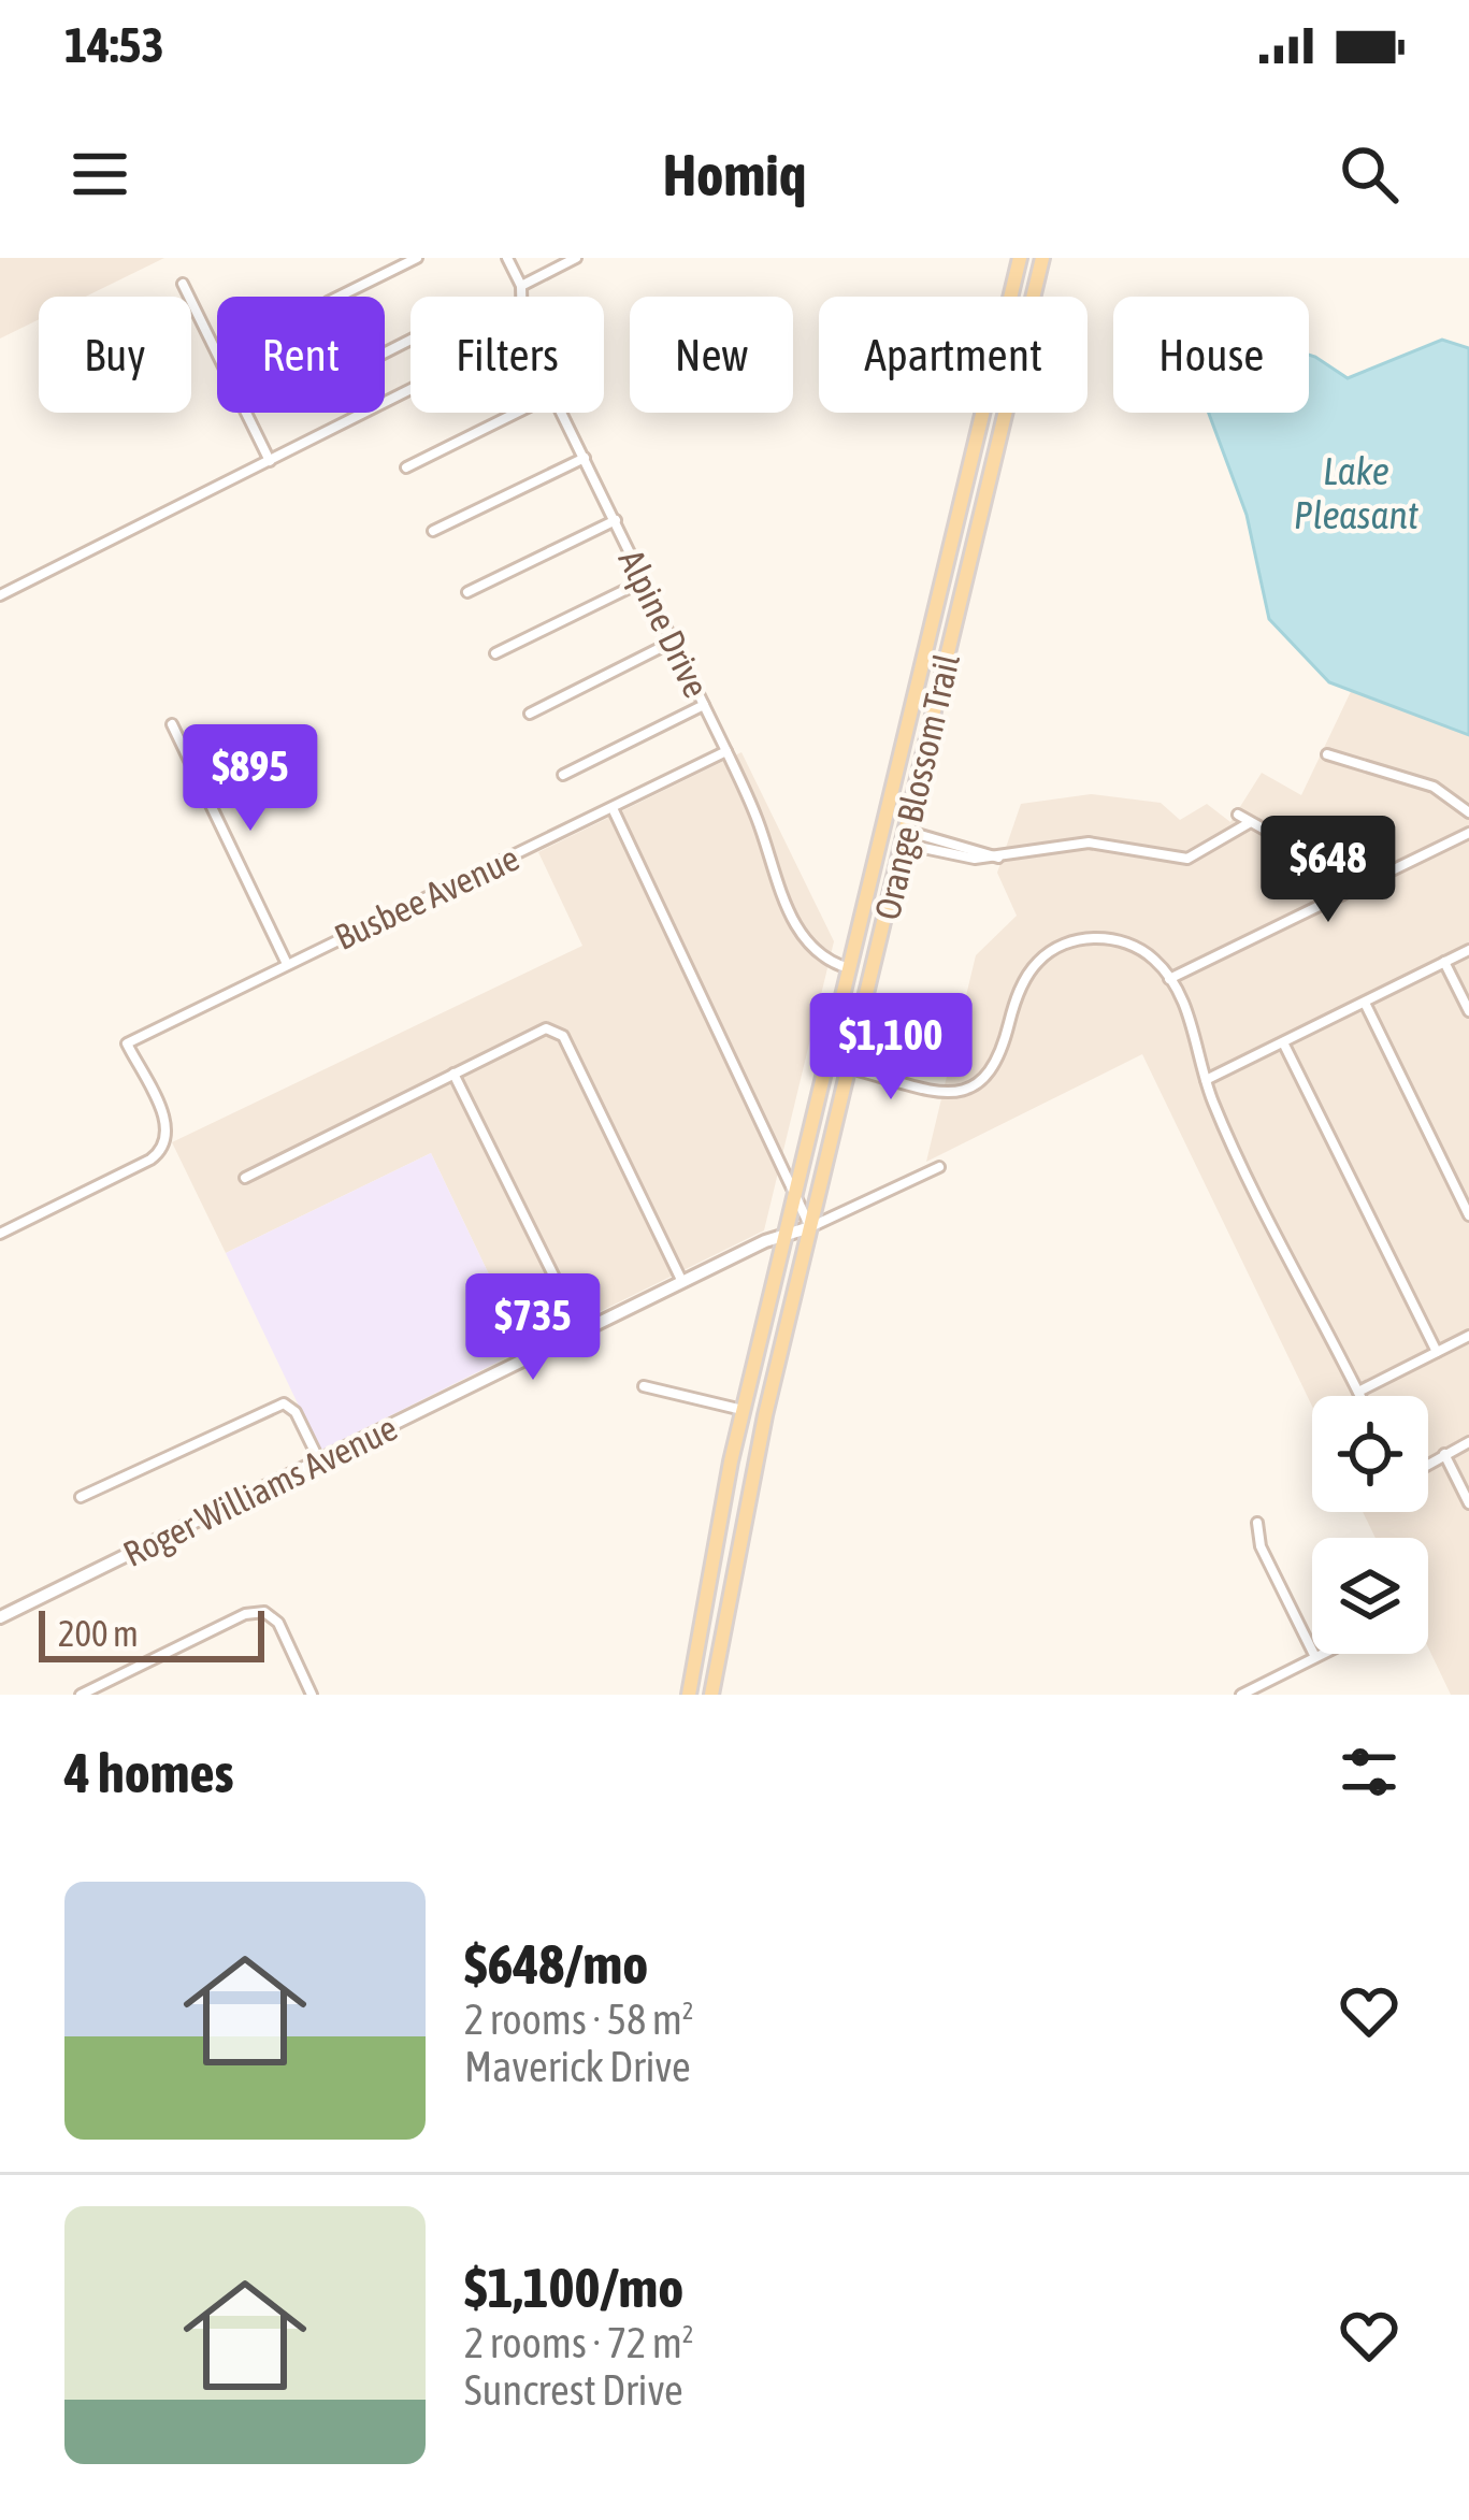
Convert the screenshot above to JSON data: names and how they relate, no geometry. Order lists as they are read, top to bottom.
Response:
{
  "streets": {
    "main road": ["Orange Blossom Trail"],
    "street": ["Alpine Drive", "Busbee Avenue", "Roger Williams Avenue"]
  },
  "crossings": [
    ["Alpine Drive", "Orange Blossom Trail"],
    ["Alpine Drive", "Busbee Avenue"],
    ["Orange Blossom Trail", "Roger Williams Avenue"]
  ],
  "water": ["Lake Pleasant"],
  "scale_bar": "200 m",
  "page": {
    "status": "14:53",
    "header": "Homiq",
    "chip": [
      "Buy",
      "Rent",
      "Filters",
      "New",
      "Apartment",
      "House"
    ],
    "price": [
      "$895",
      "$648",
      "$1,100",
      "$735"
    ],
    "scale": "200 m",
    "heading": "4 homes",
    "list": [
      {
        "name": "$648/mo",
        "note": "2 rooms · 58 m² · Maverick Drive"
      },
      {
        "name": "$1,100/mo",
        "note": "2 rooms · 72 m² · Suncrest Drive"
      }
    ]
  }
}
